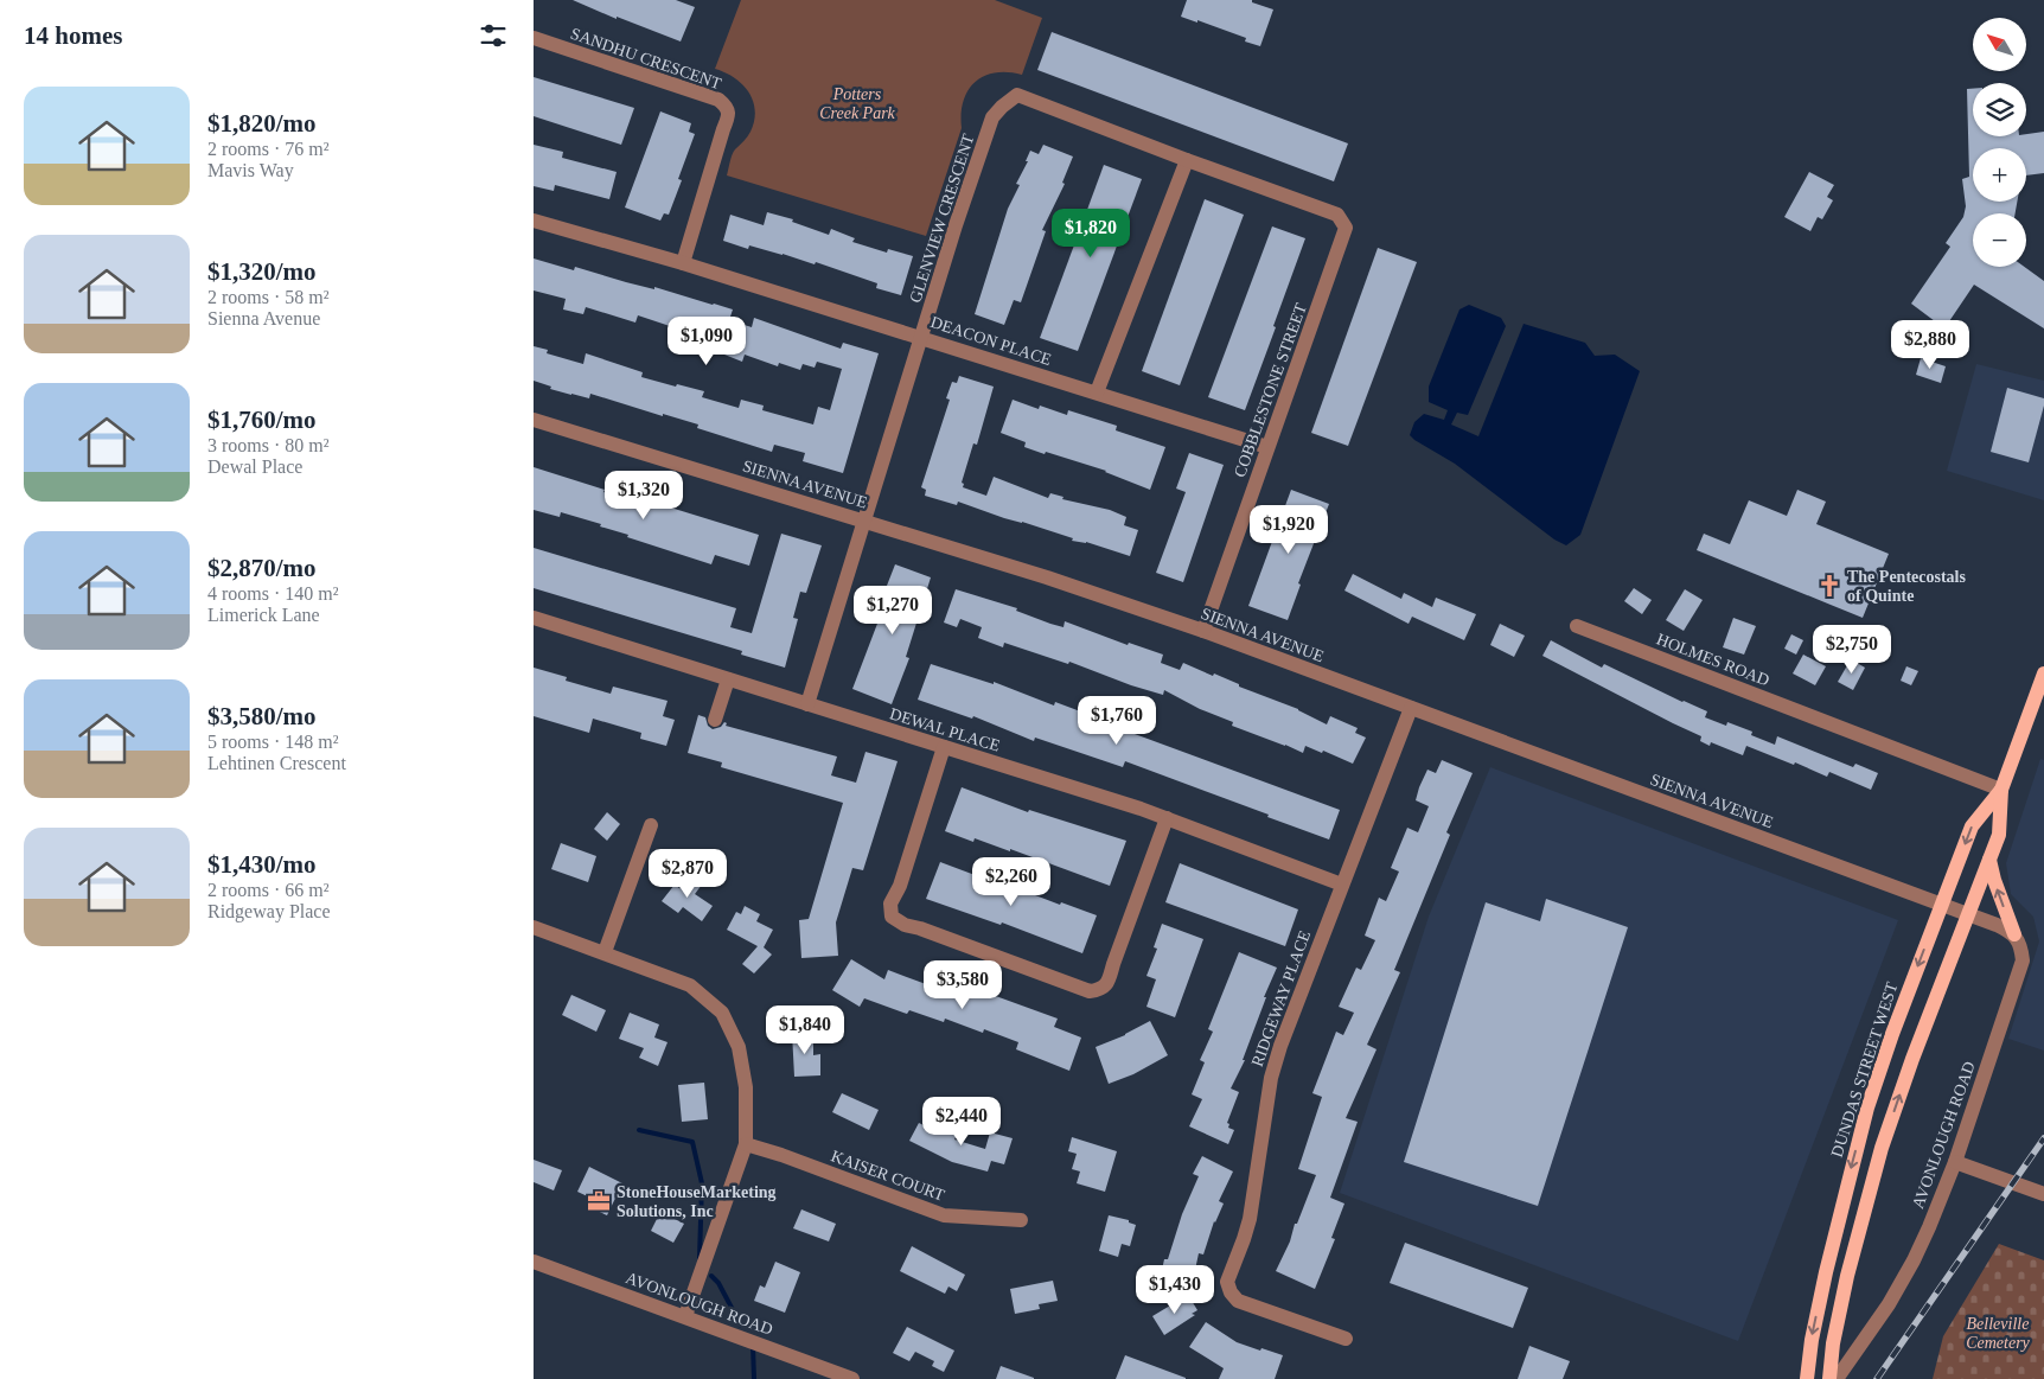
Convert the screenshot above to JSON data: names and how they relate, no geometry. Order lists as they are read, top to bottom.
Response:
{
  "streets": {
    "main road": ["DUNDAS STREET WEST"],
    "street": [
      "SANDHU CRESCENT",
      "GLENVIEW CRESCENT",
      "DEACON PLACE",
      "COBBLESTONE STREET",
      "SIENNA AVENUE",
      "HOLMES ROAD",
      "DEWAL PLACE",
      "RIDGEWAY PLACE",
      "AVONLOUGH ROAD",
      "KAISER COURT"
    ]
  },
  "crossings": [
    ["SANDHU CRESCENT", "DEACON PLACE"],
    ["GLENVIEW CRESCENT", "DEACON PLACE"],
    ["GLENVIEW CRESCENT", "COBBLESTONE STREET"],
    ["GLENVIEW CRESCENT", "SIENNA AVENUE"],
    ["GLENVIEW CRESCENT", "DEWAL PLACE"],
    ["DEACON PLACE", "COBBLESTONE STREET"],
    ["COBBLESTONE STREET", "SIENNA AVENUE"],
    ["SIENNA AVENUE", "RIDGEWAY PLACE"],
    ["SIENNA AVENUE", "DUNDAS STREET WEST"],
    ["HOLMES ROAD", "DUNDAS STREET WEST"],
    ["DEWAL PLACE", "RIDGEWAY PLACE"]
  ],
  "parks": ["Potters Creek Park", "Belleville Cemetery"],
  "places": {
    "church": ["The Pentecostals of Quinte"],
    "office": ["StoneHouseMarketing Solutions, Inc"]
  },
  "north": "top left",
  "page": {
    "heading": "14 homes",
    "map_buttons": ["+", "−"],
    "list": [
      {
        "name": "$1,820/mo",
        "note": "2 rooms · 76 m² · Mavis Way"
      },
      {
        "name": "$1,320/mo",
        "note": "2 rooms · 58 m² · Sienna Avenue"
      },
      {
        "name": "$1,760/mo",
        "note": "3 rooms · 80 m² · Dewal Place"
      },
      {
        "name": "$2,870/mo",
        "note": "4 rooms · 140 m² · Limerick Lane"
      },
      {
        "name": "$3,580/mo",
        "note": "5 rooms · 148 m² · Lehtinen Crescent"
      },
      {
        "name": "$1,430/mo",
        "note": "2 rooms · 66 m² · Ridgeway Place"
      }
    ],
    "price": [
      "$1,820",
      "$1,090",
      "$2,880",
      "$1,320",
      "$1,920",
      "$1,270",
      "$2,750",
      "$1,760",
      "$2,870",
      "$2,260",
      "$3,580",
      "$1,840",
      "$2,440",
      "$1,430"
    ]
  }
}
